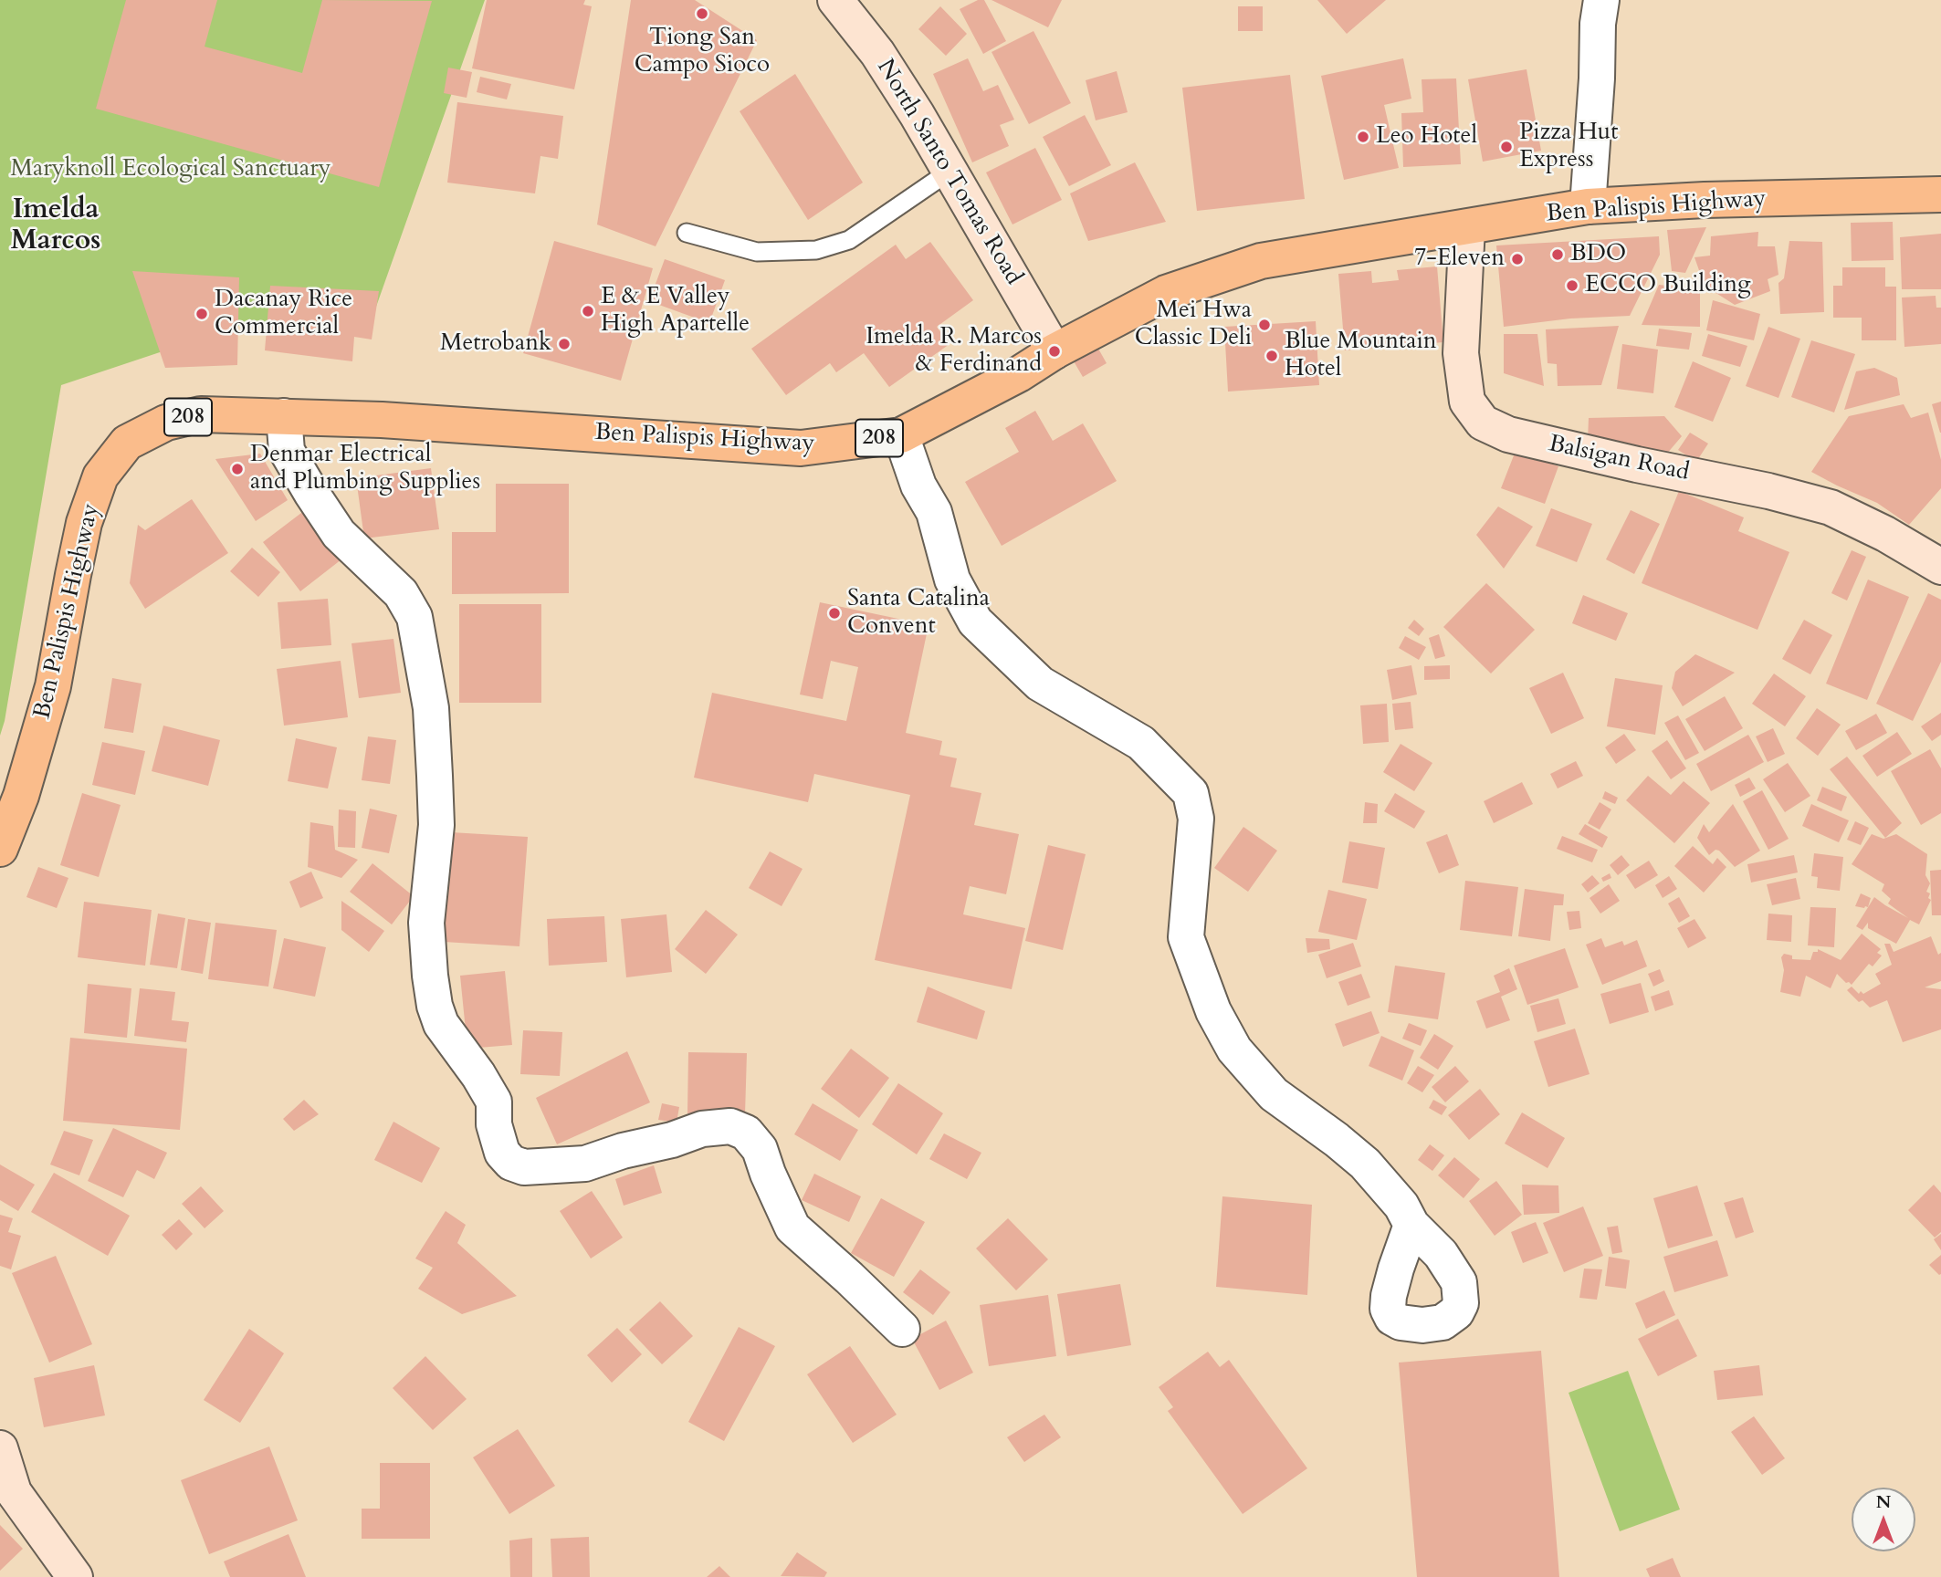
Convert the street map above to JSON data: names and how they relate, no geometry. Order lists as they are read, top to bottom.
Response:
{
  "streets": {
    "main road": ["Ben Palispis Highway", "208"],
    "street": ["North Santo Tomas Road", "Balsigan Road"]
  },
  "crossings": [
    ["North Santo Tomas Road", "Ben Palispis Highway"],
    ["Ben Palispis Highway", "Balsigan Road"]
  ],
  "districts": ["Imelda Marcos"],
  "parks": ["Maryknoll Ecological Sanctuary"],
  "places": [
    "Tiong San Campo Sioco",
    "Leo Hotel",
    "Pizza Hut Express",
    "BDO",
    "7-Eleven",
    "ECCO Building",
    "E & E Valley High Apartelle",
    "Dacanay Rice Commercial",
    "Mei Hwa Classic Deli",
    "Metrobank",
    "Imelda R. Marcos & Ferdinand",
    "Blue Mountain Hotel",
    "Denmar Electrical and Plumbing Supplies",
    "Santa Catalina Convent"
  ],
  "north": "top"
}
